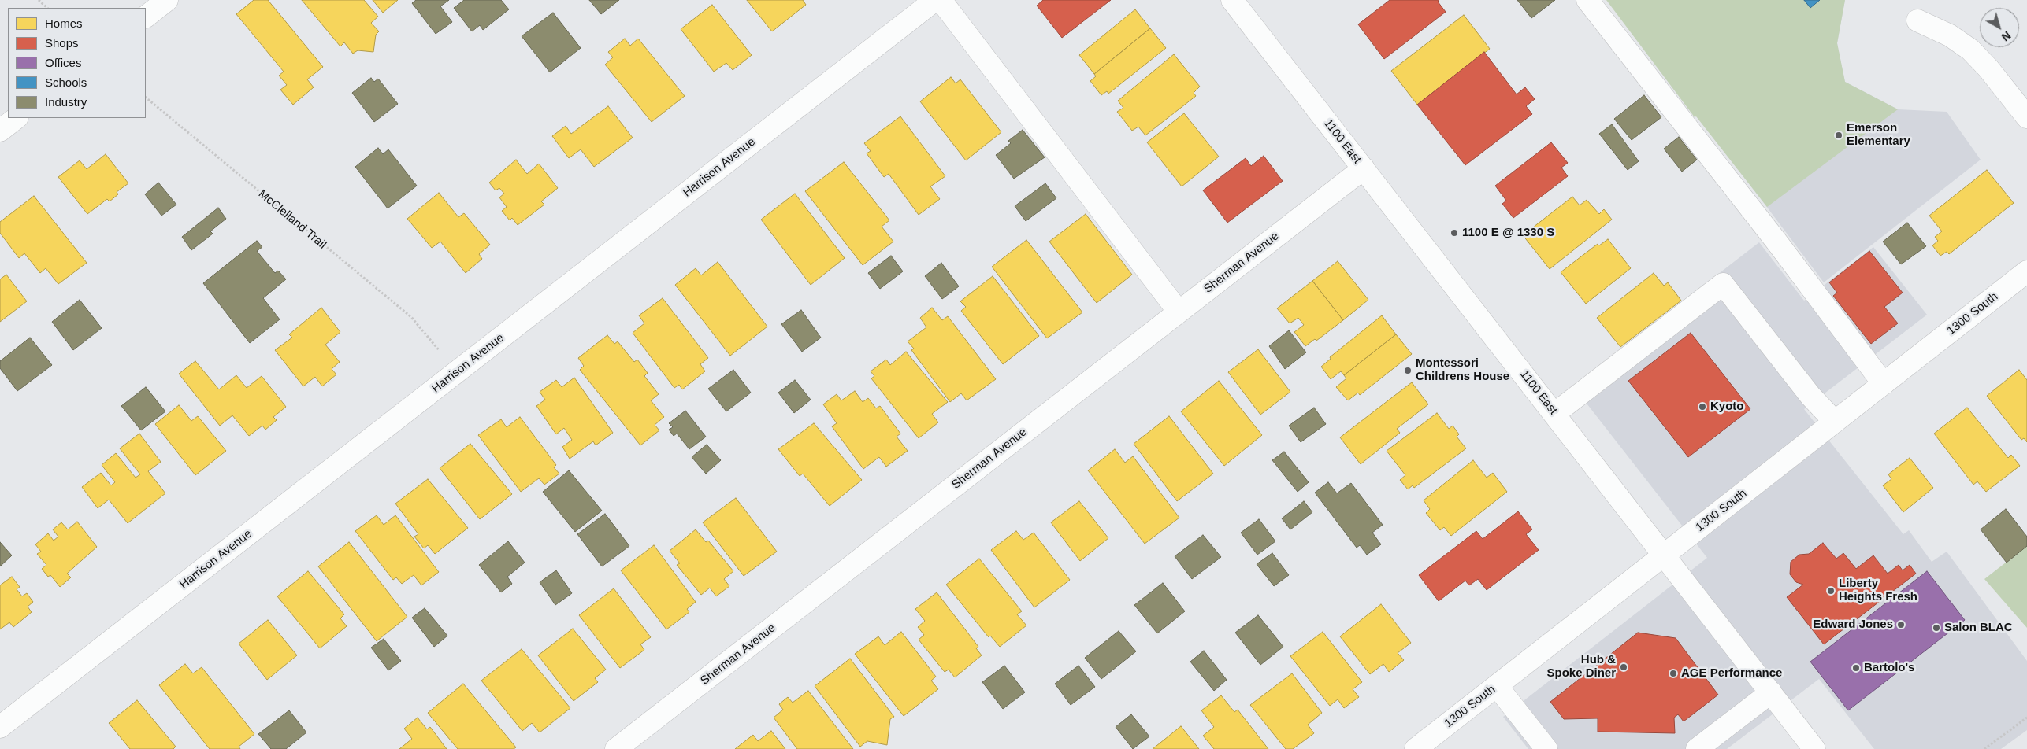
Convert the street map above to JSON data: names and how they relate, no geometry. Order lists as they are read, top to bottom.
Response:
{
  "streets": {
    "street": [
      "1100 East",
      "Harrison Avenue",
      "Sherman Avenue",
      "1300 South"
    ],
    "path": ["McClelland Trail"]
  },
  "crossings": [
    ["1100 East", "Sherman Avenue"],
    ["1100 East", "1300 South"]
  ],
  "places": [
    "Emerson Elementary",
    "1100 E @ 1330 S",
    "Montessori Childrens House",
    "Kyoto",
    "Liberty Heights Fresh",
    "Edward Jones",
    "Salon BLAC",
    "Hub & Spoke Diner",
    "Bartolo's",
    "AGE Performance"
  ],
  "legend": [
    "Homes",
    "Shops",
    "Offices",
    "Schools",
    "Industry"
  ],
  "north": "bottom right"
}
